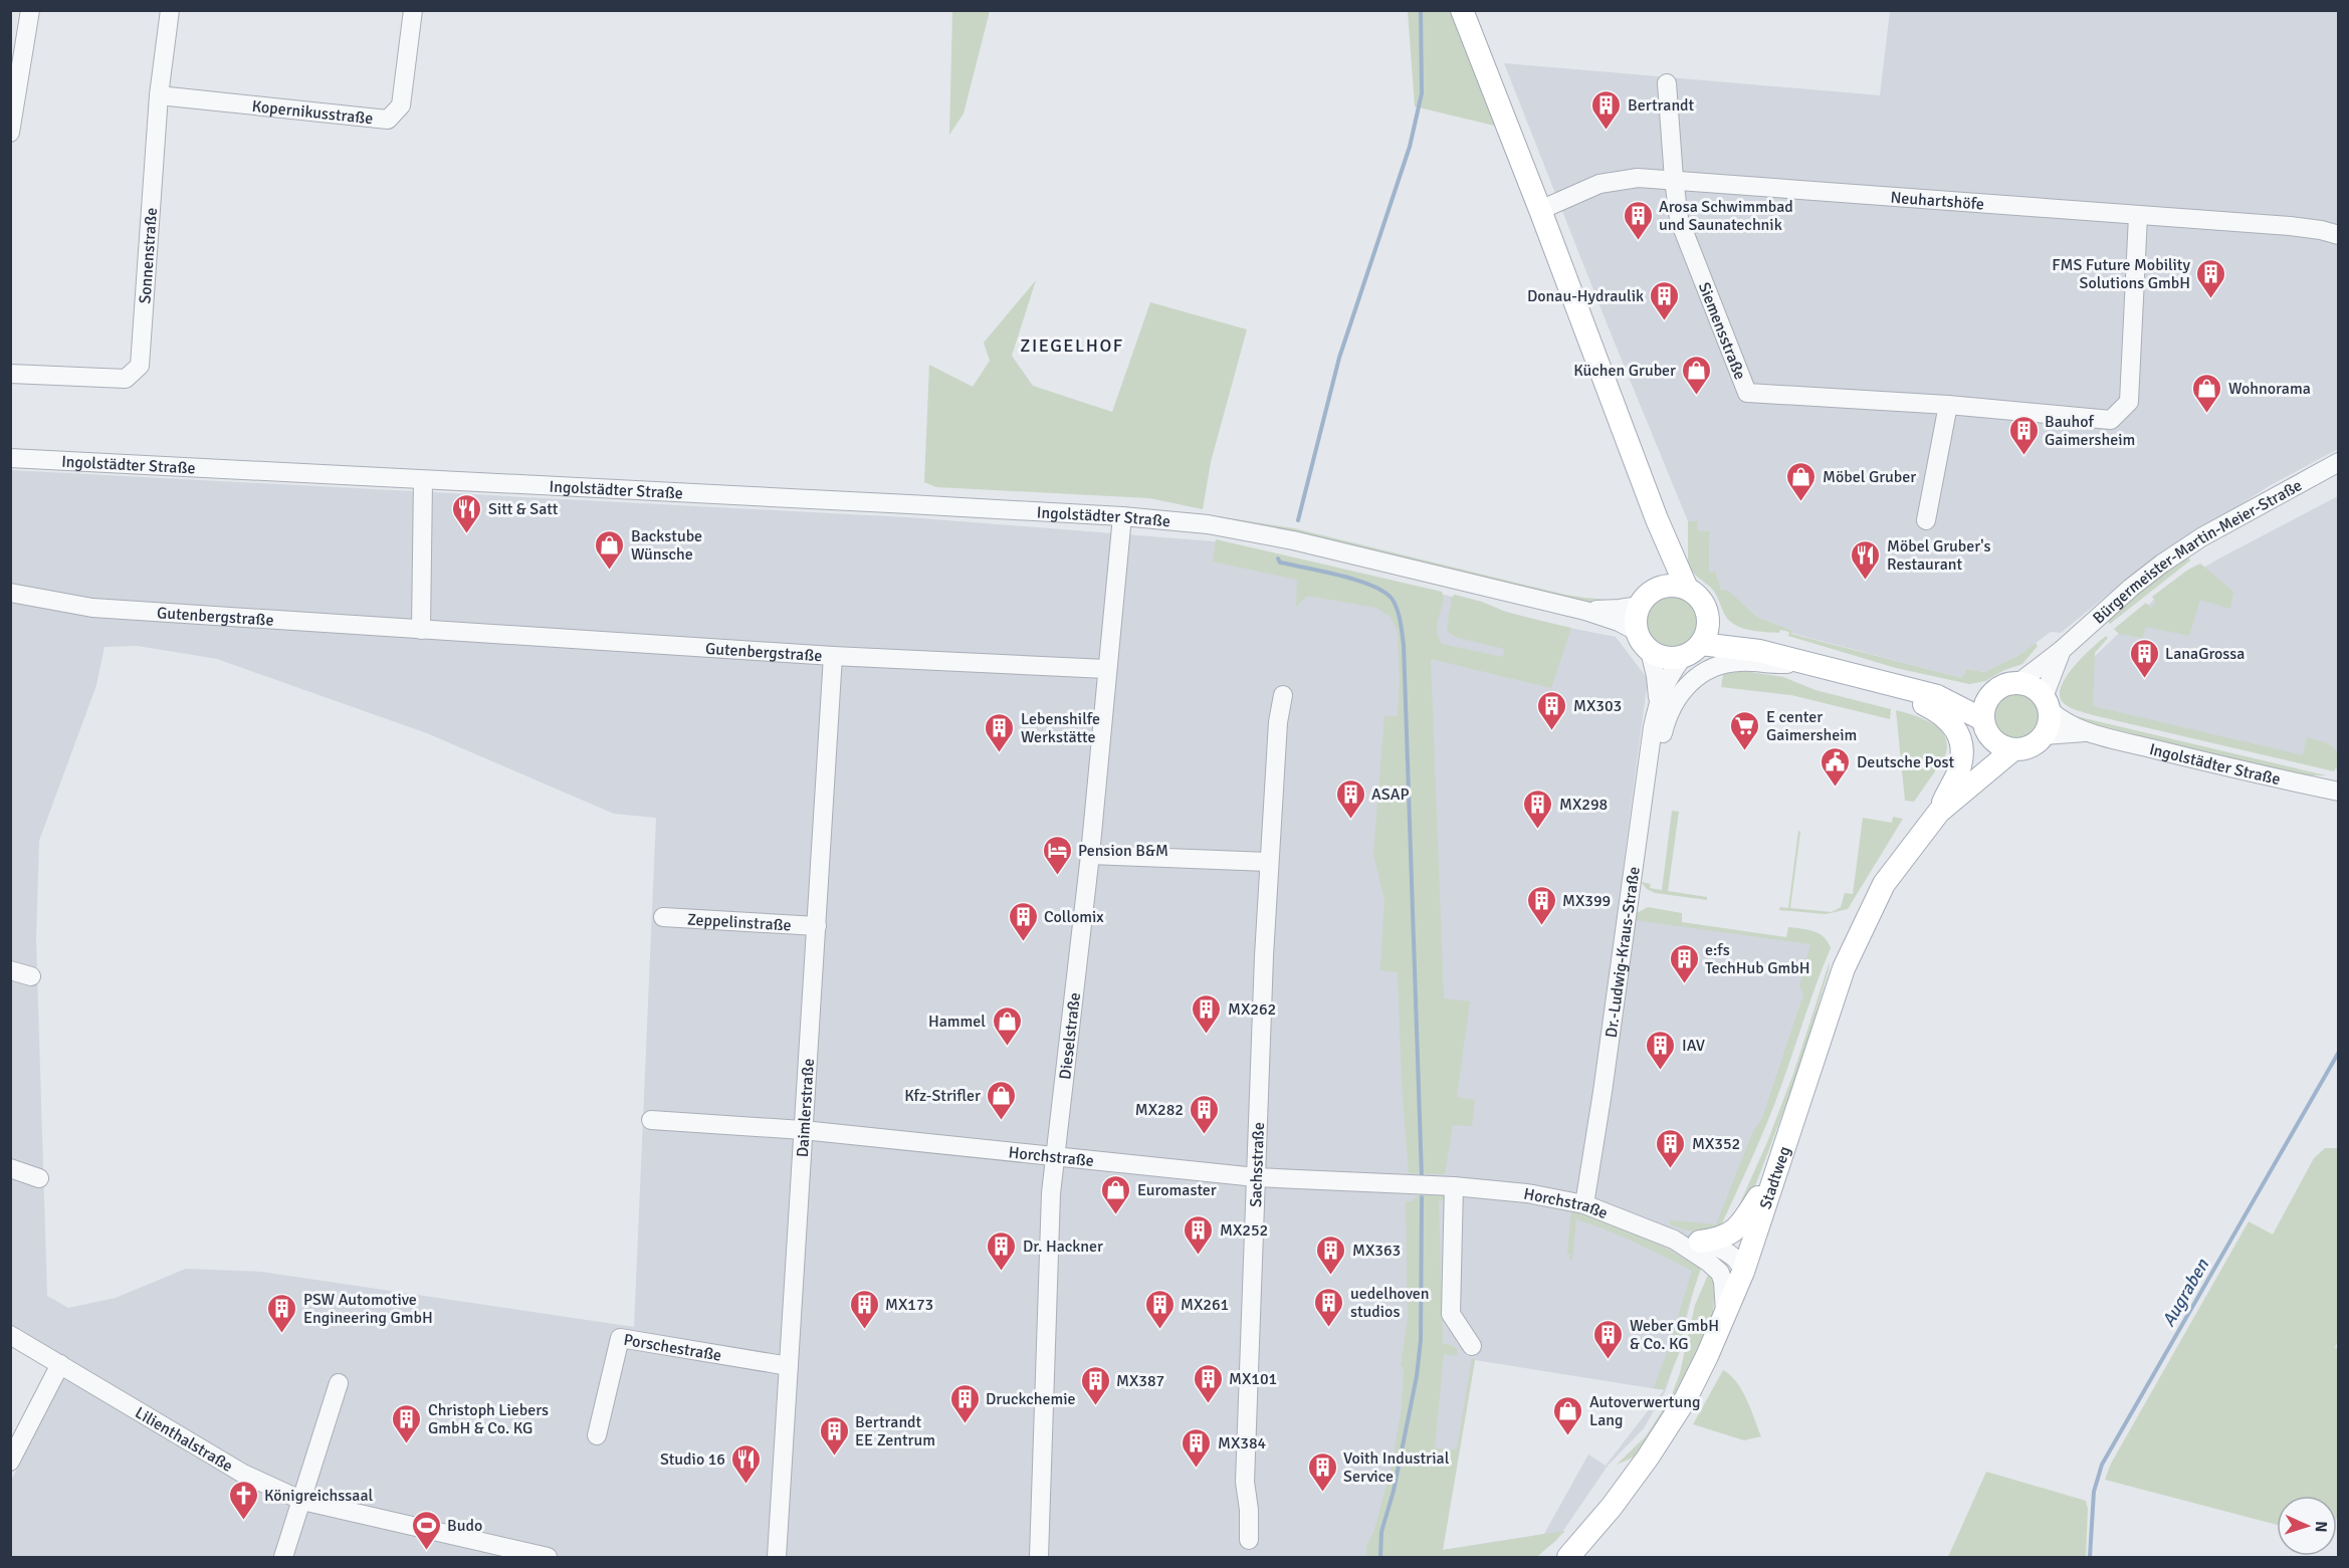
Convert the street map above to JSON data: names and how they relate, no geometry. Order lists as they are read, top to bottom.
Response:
{
  "streets": {
    "main road": ["Stadtweg"],
    "street": [
      "Kopernikusstraße",
      "Neuhartshöfe",
      "Sonnenstraße",
      "Siemensstraße",
      "Ingolstädter Straße",
      "Bürgermeister-Martin-Meier-Straße",
      "Gutenbergstraße",
      "Zeppelinstraße",
      "Dr.-Ludwig-Kraus-Straße",
      "Dieselstraße",
      "Daimlerstraße",
      "Horchstraße",
      "Sachsstraße",
      "Porschestraße",
      "Lilienthalstraße"
    ]
  },
  "crossings": [
    ["Kopernikusstraße", "Sonnenstraße"],
    ["Neuhartshöfe", "Siemensstraße"],
    ["Ingolstädter Straße", "Bürgermeister-Martin-Meier-Straße"],
    ["Ingolstädter Straße", "Dieselstraße"],
    ["Ingolstädter Straße", "Stadtweg"],
    ["Bürgermeister-Martin-Meier-Straße", "Stadtweg"],
    ["Gutenbergstraße", "Dieselstraße"],
    ["Gutenbergstraße", "Daimlerstraße"],
    ["Zeppelinstraße", "Daimlerstraße"],
    ["Dr.-Ludwig-Kraus-Straße", "Horchstraße"],
    ["Dieselstraße", "Horchstraße"],
    ["Daimlerstraße", "Horchstraße"],
    ["Daimlerstraße", "Porschestraße"],
    ["Horchstraße", "Sachsstraße"],
    ["Horchstraße", "Stadtweg"]
  ],
  "districts": ["ZIEGELHOF"],
  "water": ["Augraben"],
  "places": {
    "building": [
      "Bertrandt",
      "Arosa Schwimmbad und Saunatechnik",
      "FMS Future Mobility Solutions GmbH",
      "Donau-Hydraulik",
      "Bauhof Gaimersheim",
      "LanaGrossa",
      "MX303",
      "Lebenshilfe Werkstätte",
      "ASAP",
      "MX298",
      "MX399",
      "Collomix",
      "e:fs TechHub GmbH",
      "MX262",
      "IAV",
      "MX282",
      "MX352",
      "MX252",
      "Dr. Hackner",
      "MX363",
      "uedelhoven studios",
      "MX173",
      "MX261",
      "PSW Automotive Engineering GmbH",
      "Weber GmbH & Co. KG",
      "MX101",
      "MX387",
      "Druckchemie",
      "Christoph Liebers GmbH & Co. KG",
      "Bertrandt EE Zentrum",
      "MX384",
      "Voith Industrial Service"
    ],
    "shop": [
      "Küchen Gruber",
      "Wohnorama",
      "Möbel Gruber",
      "Backstube Wünsche",
      "Hammel",
      "Kfz-Strifler",
      "Euromaster",
      "Autoverwertung Lang"
    ],
    "restaurant": ["Sitt & Satt", "Möbel Gruber's Restaurant", "Studio 16"],
    "supermarket": ["E center Gaimersheim"],
    "public building": ["Deutsche Post"],
    "hotel": ["Pension B&M"],
    "church": ["Königreichssaal"],
    "sports": ["Budo"]
  },
  "north": "right"
}
